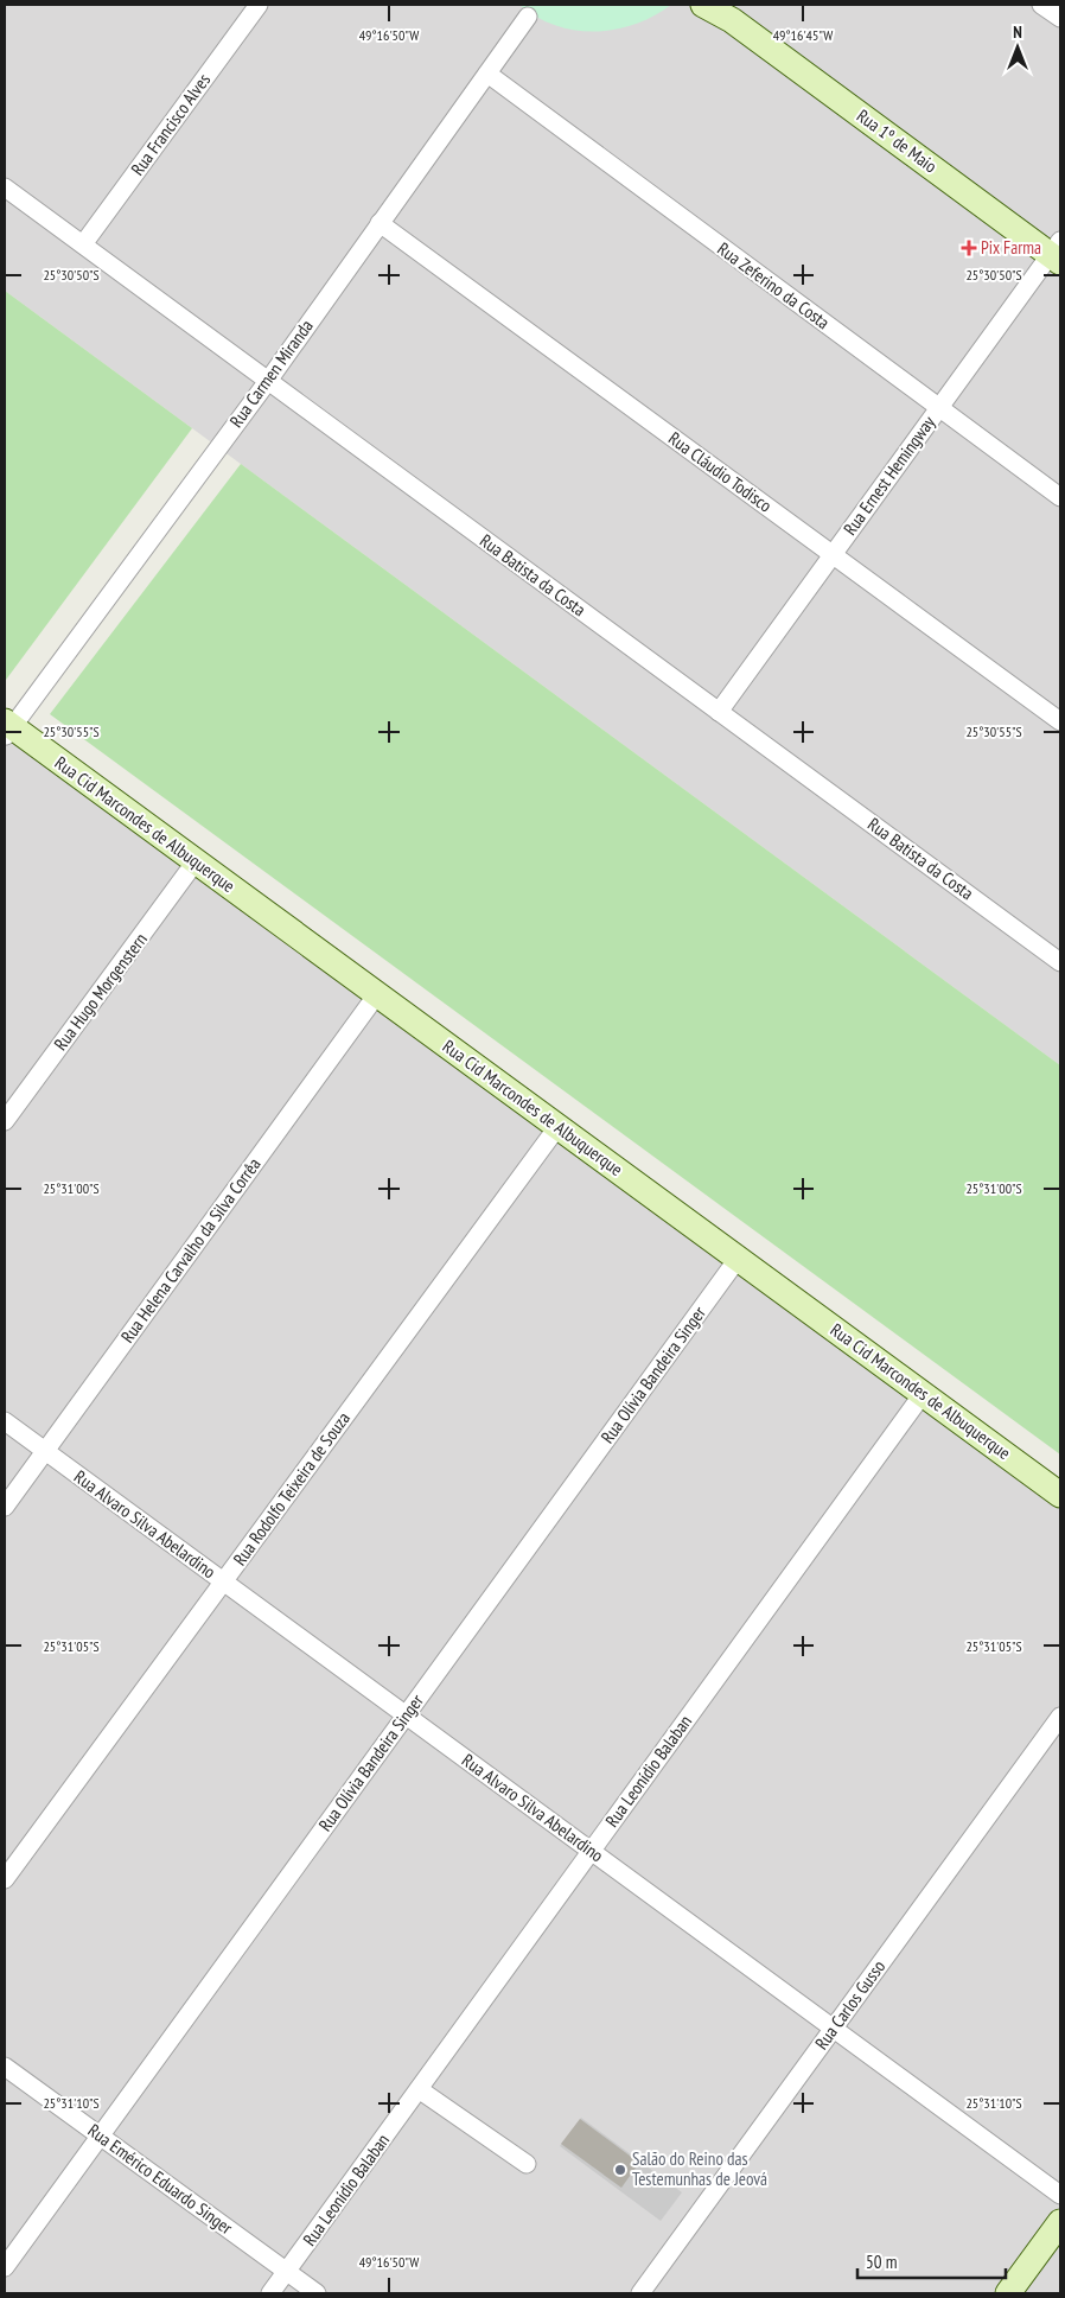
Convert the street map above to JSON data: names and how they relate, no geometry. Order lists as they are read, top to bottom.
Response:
{
  "streets": {
    "street": [
      "Rua Francisco Alves",
      "Rua 1º de Maio",
      "Rua Zeferino da Costa",
      "Rua Carmen Miranda",
      "Rua Cláudio Todisco",
      "Rua Ernest Hemingway",
      "Rua Batista da Costa",
      "Rua Cid Marcondes de Albuquerque",
      "Rua Hugo Morgenstern",
      "Rua Helena Carvalho da Silva Corrêa",
      "Rua Olívia Bandeira Singer",
      "Rua Rodolfo Teixeira de Souza",
      "Rua Alvaro Silva Abelardino",
      "Rua Leonídio Balaban",
      "Rua Carlos Gusso",
      "Rua Emérico Eduardo Singer"
    ]
  },
  "crossings": [
    ["Rua Francisco Alves", "Rua Batista da Costa"],
    ["Rua 1º de Maio", "Rua Ernest Hemingway"],
    ["Rua Zeferino da Costa", "Rua Carmen Miranda"],
    ["Rua Zeferino da Costa", "Rua Ernest Hemingway"],
    ["Rua Carmen Miranda", "Rua Cláudio Todisco"],
    ["Rua Carmen Miranda", "Rua Batista da Costa"],
    ["Rua Carmen Miranda", "Rua Cid Marcondes de Albuquerque"],
    ["Rua Cláudio Todisco", "Rua Ernest Hemingway"],
    ["Rua Ernest Hemingway", "Rua Batista da Costa"],
    ["Rua Cid Marcondes de Albuquerque", "Rua Hugo Morgenstern"],
    ["Rua Cid Marcondes de Albuquerque", "Rua Helena Carvalho da Silva Corrêa"],
    ["Rua Cid Marcondes de Albuquerque", "Rua Olívia Bandeira Singer"],
    ["Rua Cid Marcondes de Albuquerque", "Rua Rodolfo Teixeira de Souza"],
    ["Rua Cid Marcondes de Albuquerque", "Rua Leonídio Balaban"],
    ["Rua Helena Carvalho da Silva Corrêa", "Rua Alvaro Silva Abelardino"],
    ["Rua Olívia Bandeira Singer", "Rua Alvaro Silva Abelardino"],
    ["Rua Olívia Bandeira Singer", "Rua Emérico Eduardo Singer"],
    ["Rua Rodolfo Teixeira de Souza", "Rua Alvaro Silva Abelardino"],
    ["Rua Alvaro Silva Abelardino", "Rua Leonídio Balaban"],
    ["Rua Alvaro Silva Abelardino", "Rua Carlos Gusso"],
    ["Rua Leonídio Balaban", "Rua Emérico Eduardo Singer"]
  ],
  "places": {
    "health": ["Pix Farma"],
    "other": ["Salão do Reino das Testemunhas de Jeová"]
  },
  "scale_bar": "50 m",
  "north": "top",
  "coordinates": [
    "49°16'50\"W",
    "49°16'45\"W",
    "25°30'50\"S",
    "25°30'55\"S",
    "25°31'00\"S",
    "25°31'05\"S",
    "25°31'10\"S"
  ]
}
